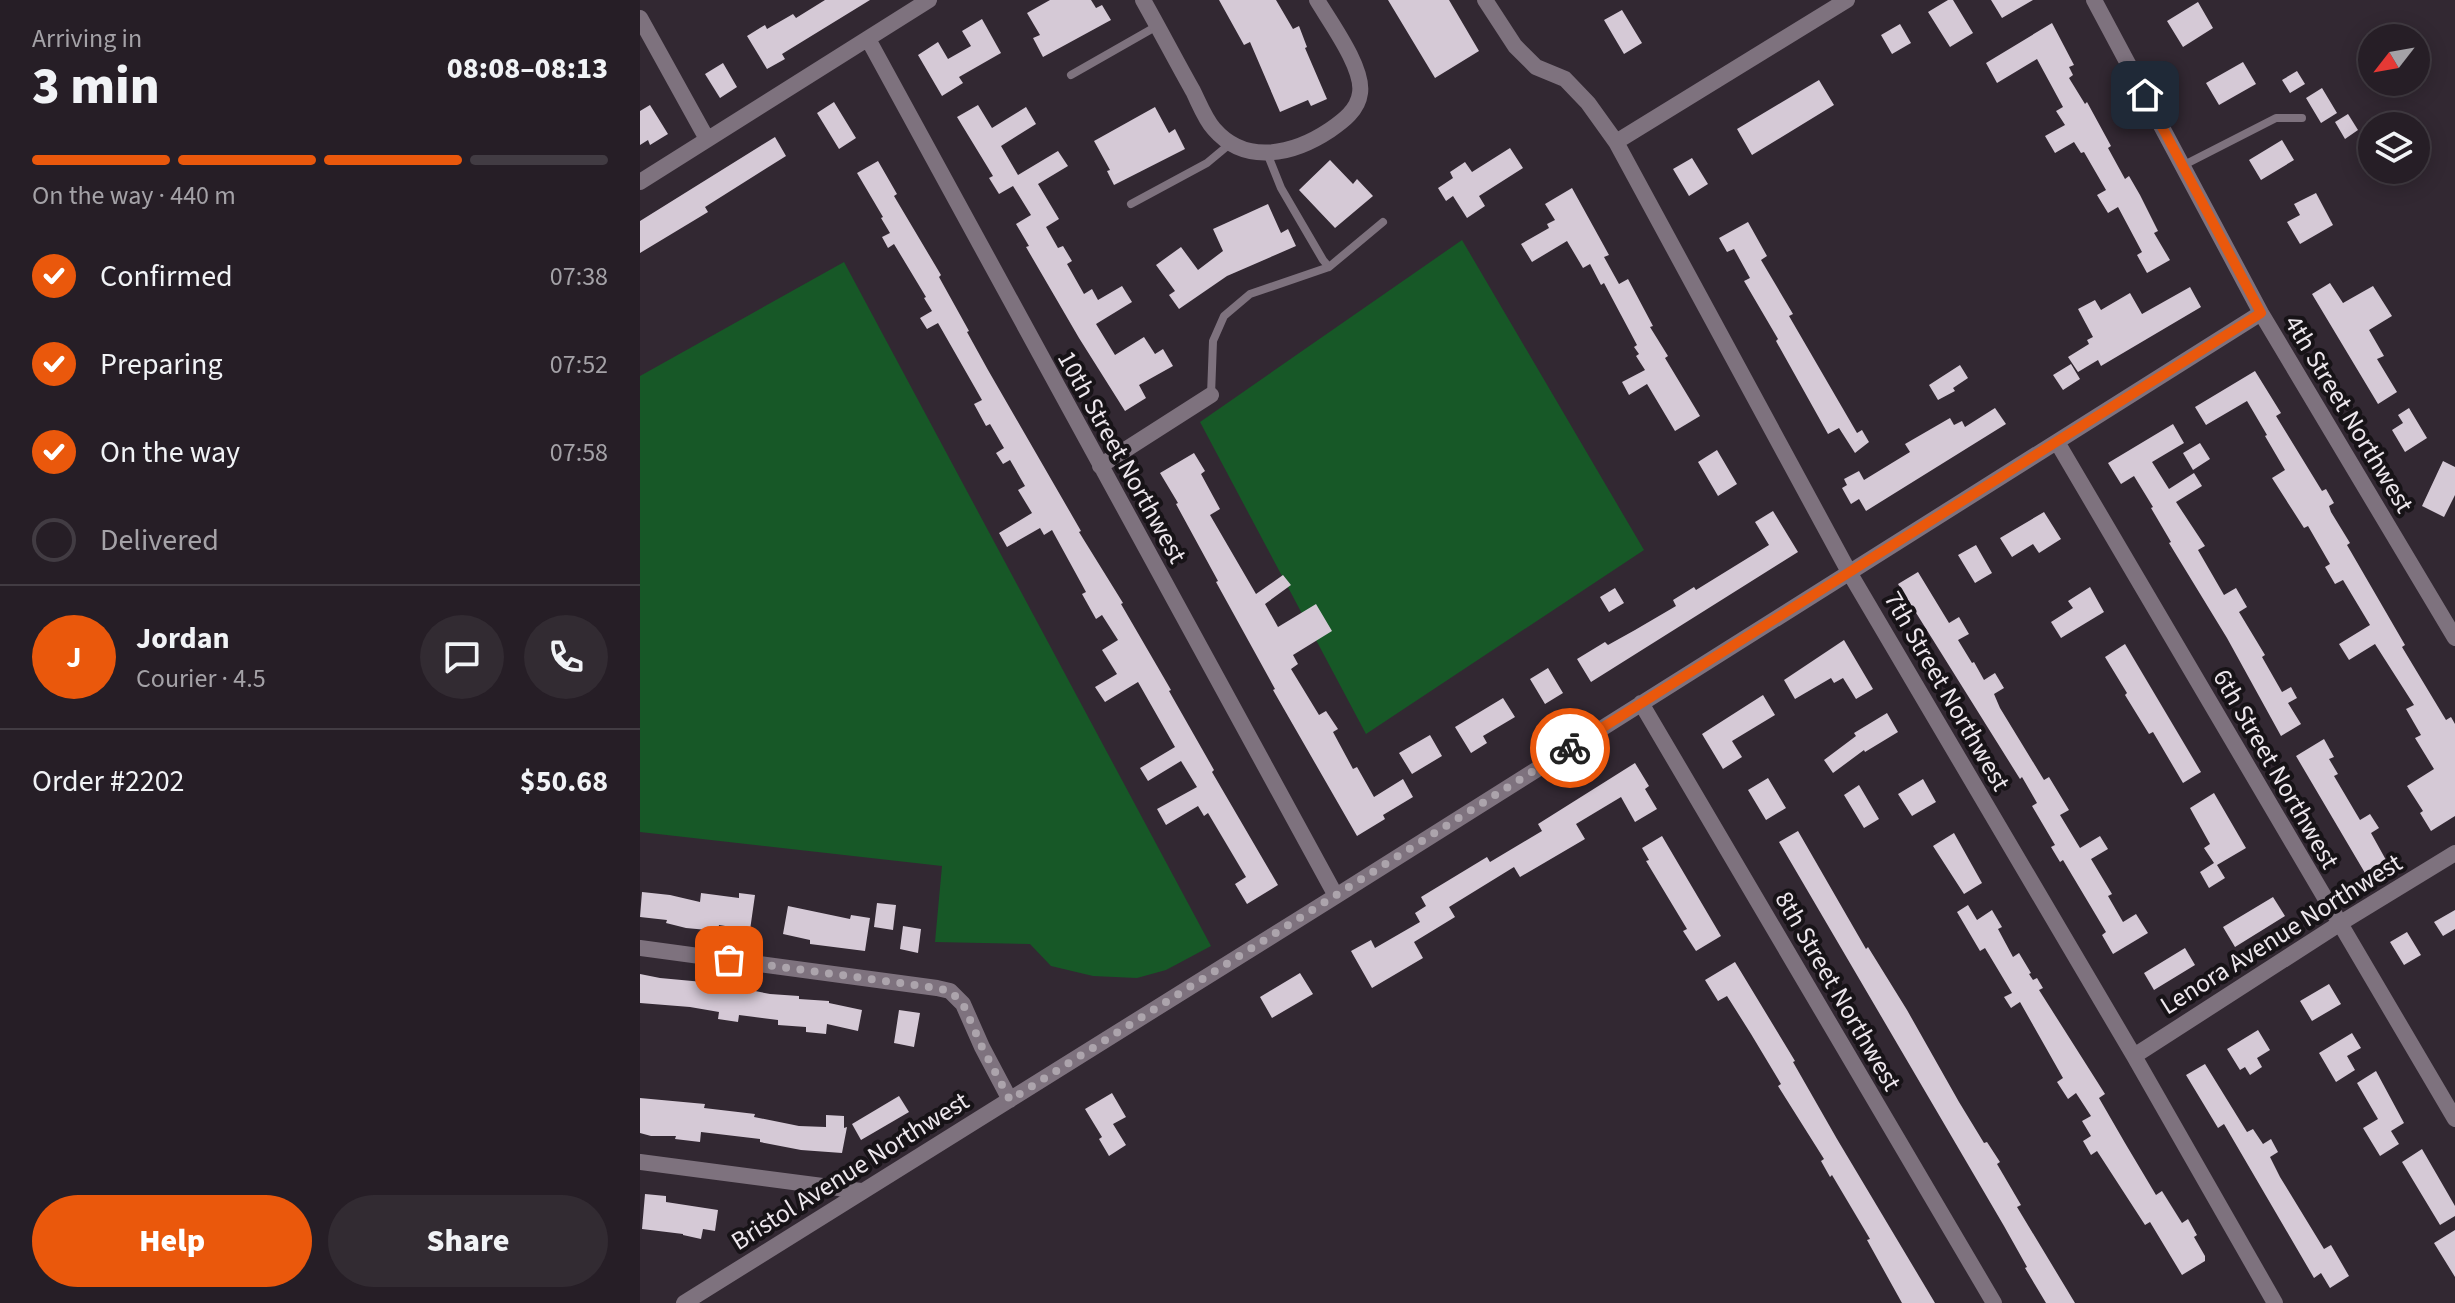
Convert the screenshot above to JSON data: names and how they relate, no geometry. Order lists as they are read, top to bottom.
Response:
{
  "streets": {
    "street": [
      "4th Street Northwest",
      "10th Street Northwest",
      "7th Street Northwest",
      "6th Street Northwest",
      "Lenora Avenue Northwest",
      "8th Street Northwest",
      "Bristol Avenue Northwest"
    ]
  },
  "crossings": [
    ["4th Street Northwest", "Bristol Avenue Northwest"],
    ["10th Street Northwest", "Bristol Avenue Northwest"],
    ["7th Street Northwest", "Lenora Avenue Northwest"],
    ["7th Street Northwest", "Bristol Avenue Northwest"],
    ["6th Street Northwest", "Lenora Avenue Northwest"],
    ["6th Street Northwest", "Bristol Avenue Northwest"],
    ["8th Street Northwest", "Bristol Avenue Northwest"]
  ],
  "north": "bottom left",
  "page": {
    "heading": ["3 min", "Arriving in", "08:08–08:13"],
    "panel": [
      "Jordan",
      "Courier · 4.5",
      "Order #2202",
      "$50.68"
    ],
    "bar": "On the way · 440 m",
    "list": [
      ["Confirmed", "07:38"],
      ["Preparing", "07:52"],
      ["On the way", "07:58"],
      "Delivered"
    ],
    "round": "J",
    "buttons": ["Help", "Share"]
  }
}
